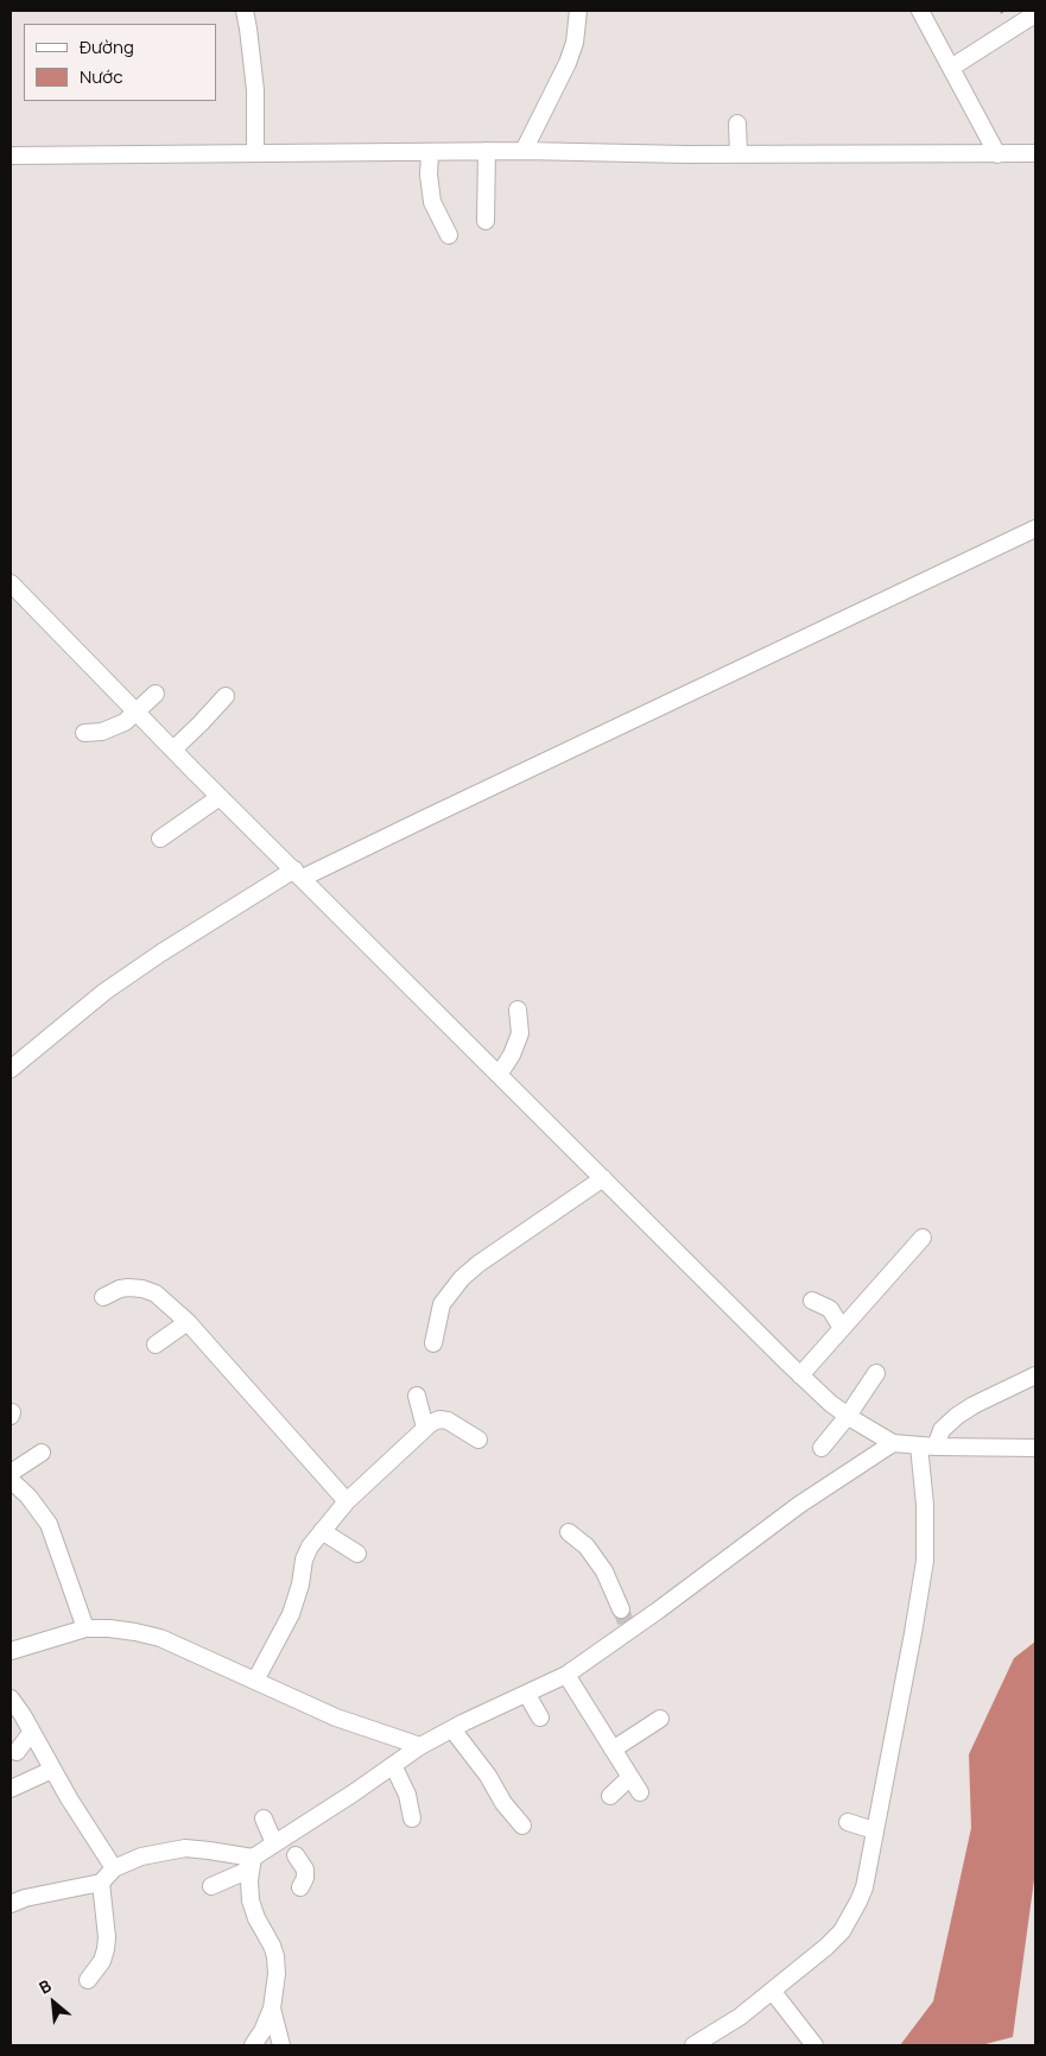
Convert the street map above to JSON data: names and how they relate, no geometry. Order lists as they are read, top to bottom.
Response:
{
  "legend": ["Đường", "Nước"],
  "north": "top left"
}
